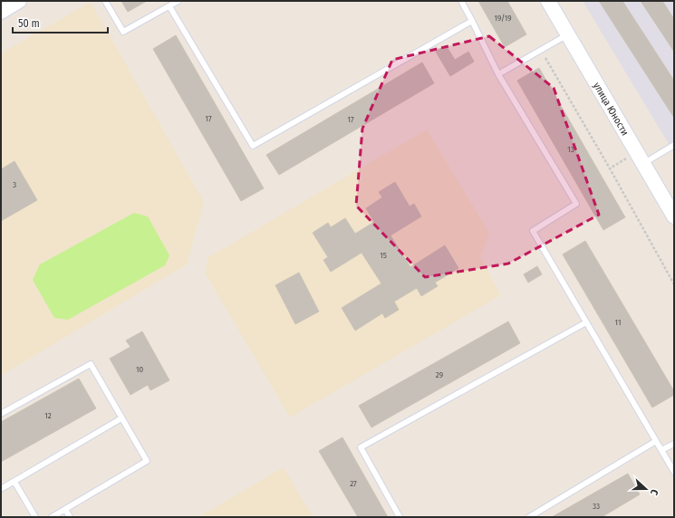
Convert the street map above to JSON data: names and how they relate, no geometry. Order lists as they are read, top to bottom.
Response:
{
  "streets": {
    "street": ["улица Юности"]
  },
  "house_numbers": [
    "19/19",
    "17",
    "17",
    "13",
    "3",
    "15",
    "11",
    "10",
    "29",
    "12",
    "27",
    "33"
  ],
  "scale_bar": "50 m",
  "north": "right"
}
